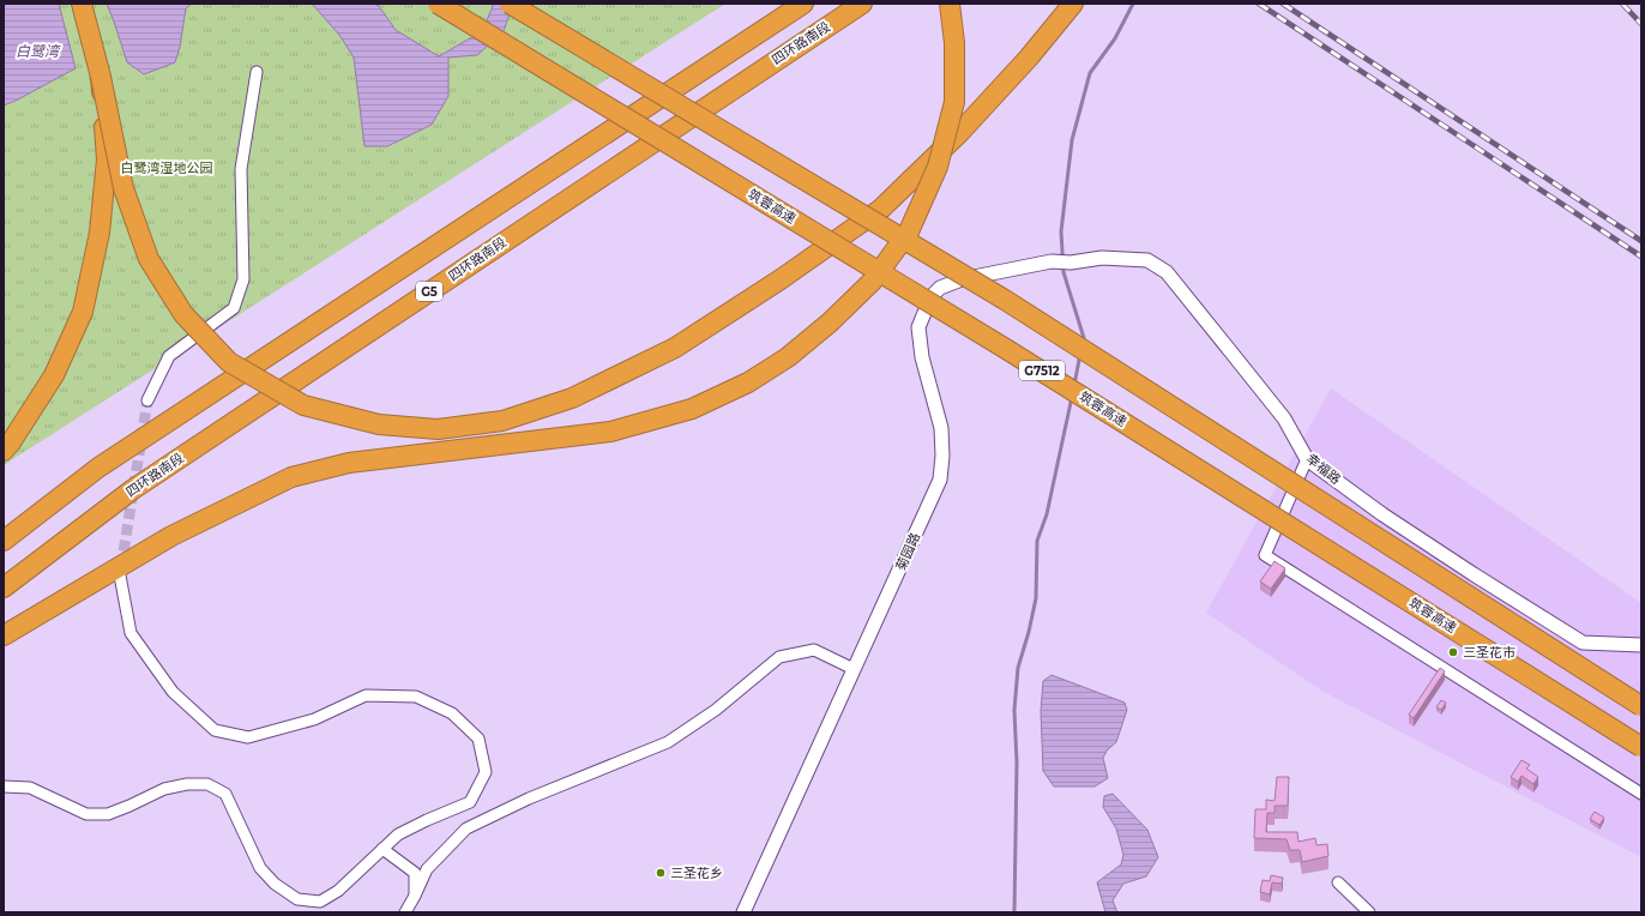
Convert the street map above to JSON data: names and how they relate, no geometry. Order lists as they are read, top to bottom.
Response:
{
  "streets": {
    "highway": [
      "四环路南段",
      "筑蓉高速",
      "G5",
      "G7512"
    ],
    "street": ["幸福路", "菊园路"]
  },
  "crossings": [
    ["幸福路", "菊园路"]
  ],
  "water": ["白鹭湾"],
  "parks": ["白鹭湾湿地公园"],
  "places": ["三圣花市", "三圣花乡"]
}
